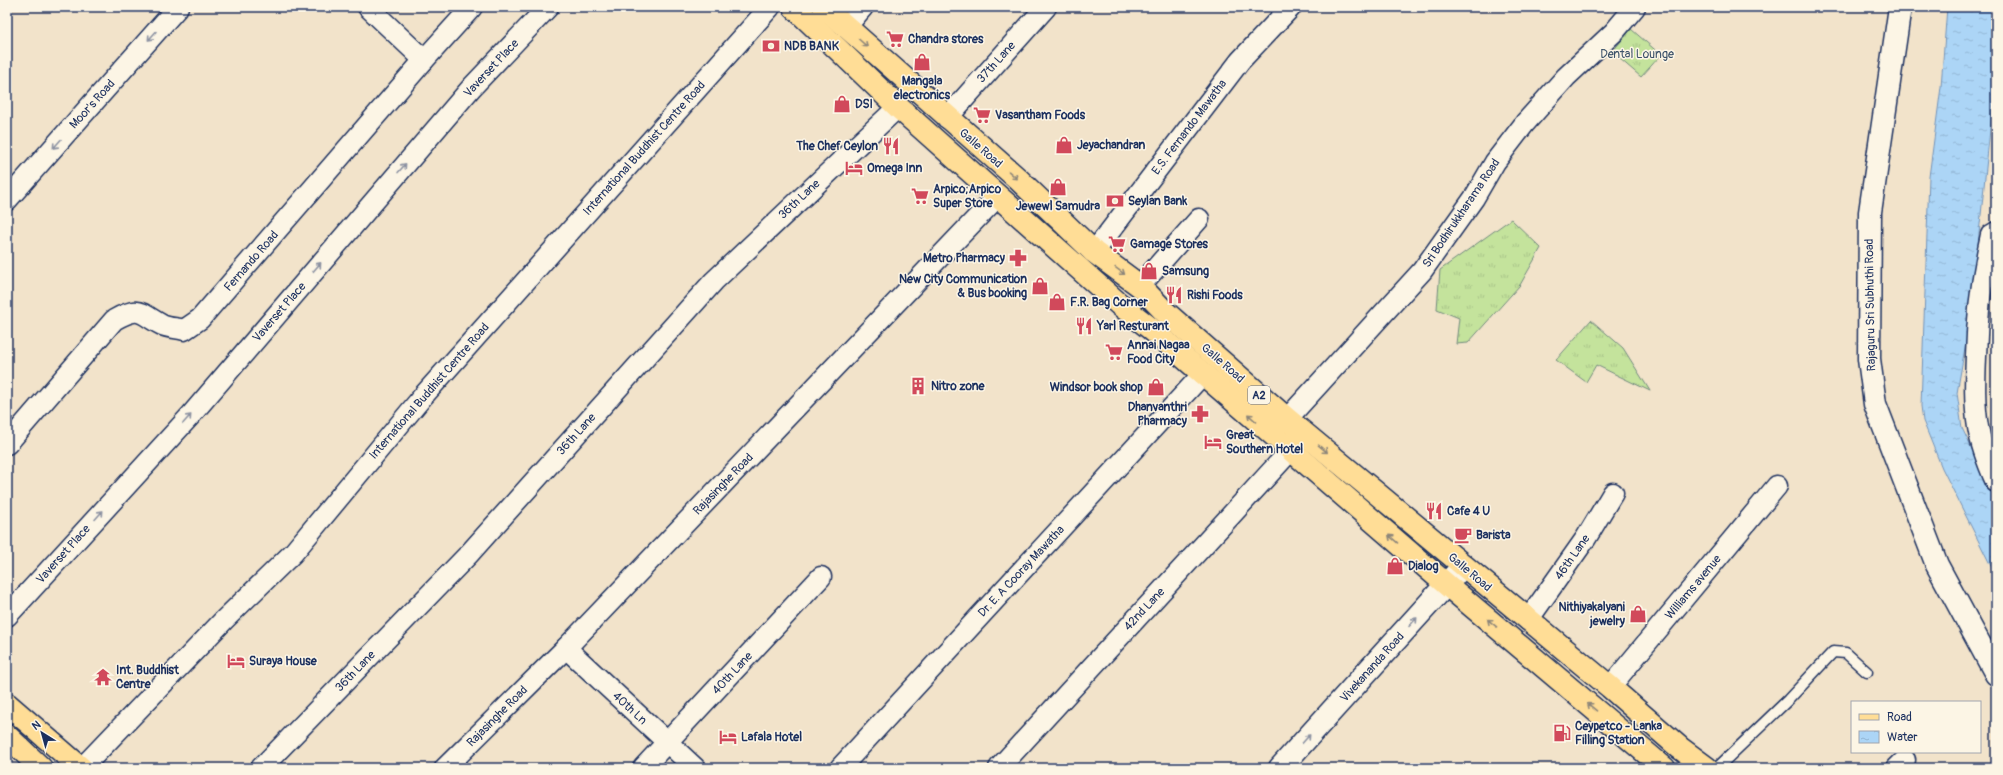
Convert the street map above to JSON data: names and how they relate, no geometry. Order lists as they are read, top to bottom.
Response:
{
  "streets": {
    "main road": ["Galle Road", "A2"],
    "street": [
      "37th Lane",
      "Vaverset Place",
      "Moor's Road",
      "E.S. Fernando Mawatha",
      "International Buddhist Centre Road",
      "36th Lane",
      "Sri Bodhirukkharama Road",
      "Fernando Road",
      "Rajaguru Sri Subhuthi Road",
      "Rajasinghe Road",
      "46th Lane",
      "Dr. E. A Cooray Mawatha",
      "Williams avenue",
      "42nd Lane",
      "Vivekananda Road",
      "40th Lane",
      "40th Ln"
    ]
  },
  "crossings": [
    ["37th Lane", "Galle Road"],
    ["E.S. Fernando Mawatha", "Galle Road"],
    ["Galle Road", "36th Lane"],
    ["Galle Road", "Sri Bodhirukkharama Road"],
    ["Galle Road", "Rajasinghe Road"],
    ["Galle Road", "46th Lane"],
    ["Galle Road", "Dr. E. A Cooray Mawatha"],
    ["Galle Road", "Williams avenue"],
    ["Galle Road", "42nd Lane"],
    ["Galle Road", "Vivekananda Road"],
    ["Rajasinghe Road", "40th Ln"],
    ["40th Lane", "40th Ln"]
  ],
  "one_way": ["Vaverset Place", "Moor's Road", "Vivekananda Road"],
  "parks": ["Dental Lounge"],
  "places": {
    "supermarket": [
      "Chandra stores",
      "Vasantham Foods",
      "Arpico;Arpico Super Store",
      "Gamage Stores",
      "Annai Nagaa Food City"
    ],
    "bank": ["NDB BANK", "Seylan Bank"],
    "shop": [
      "Mangala electronics",
      "DSI",
      "Jeyachandran",
      "Jewewl Samudra",
      "Samsung",
      "New City Communication & Bus booking",
      "F.R. Bag Corner",
      "Windsor book shop",
      "Dialog",
      "Nithiyakalyani jewelry"
    ],
    "restaurant": [
      "The Chef Ceylon",
      "Rishi Foods",
      "Yarl Resturant",
      "Cafe 4 U"
    ],
    "hotel": [
      "Omega Inn",
      "Great Southern Hotel",
      "Suraya House",
      "Lafala Hotel"
    ],
    "pharmacy": ["Metro Pharmacy", "Dhanvanthri Pharmacy"],
    "building": ["Nitro zone"],
    "cafe": ["Barista"],
    "temple": ["Int. Buddhist Centre"],
    "fuel station": ["Ceypetco - Lanka Filling Station"]
  },
  "legend": ["Road", "Water"],
  "north": "top left"
}
